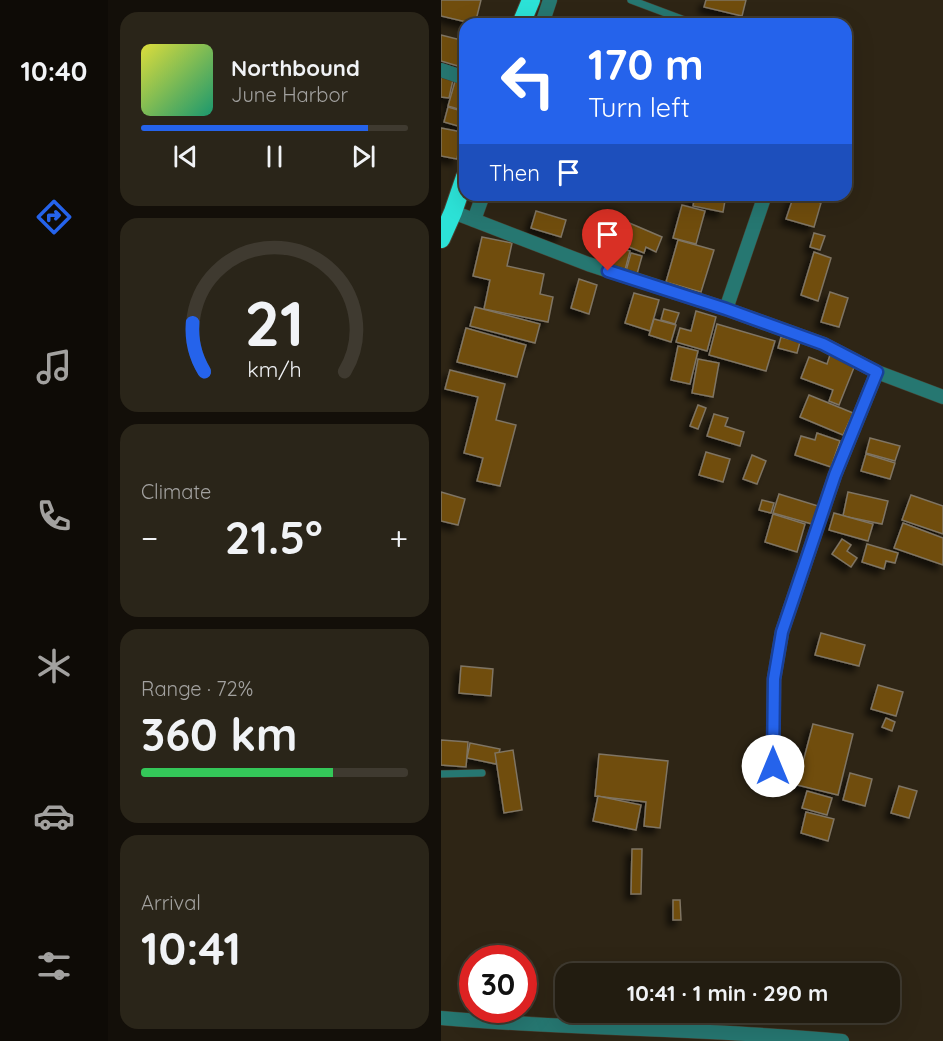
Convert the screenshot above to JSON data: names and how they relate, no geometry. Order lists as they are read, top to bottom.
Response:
{
  "page": {
    "tabs": "10:40",
    "turn": ["170 m", "Turn left"],
    "song": ["Northbound", "June Harbor"],
    "then": "Then",
    "tile": [
      "Climate",
      ["Range · 72%", "360 km"],
      ["Arrival", "10:41"]
    ],
    "heat": ["−", "21.5°", "+"],
    "limit": "30",
    "trip": "10:41 · 1 min · 290 m",
    "gauge": ["21", "km/h"]
  }
}
